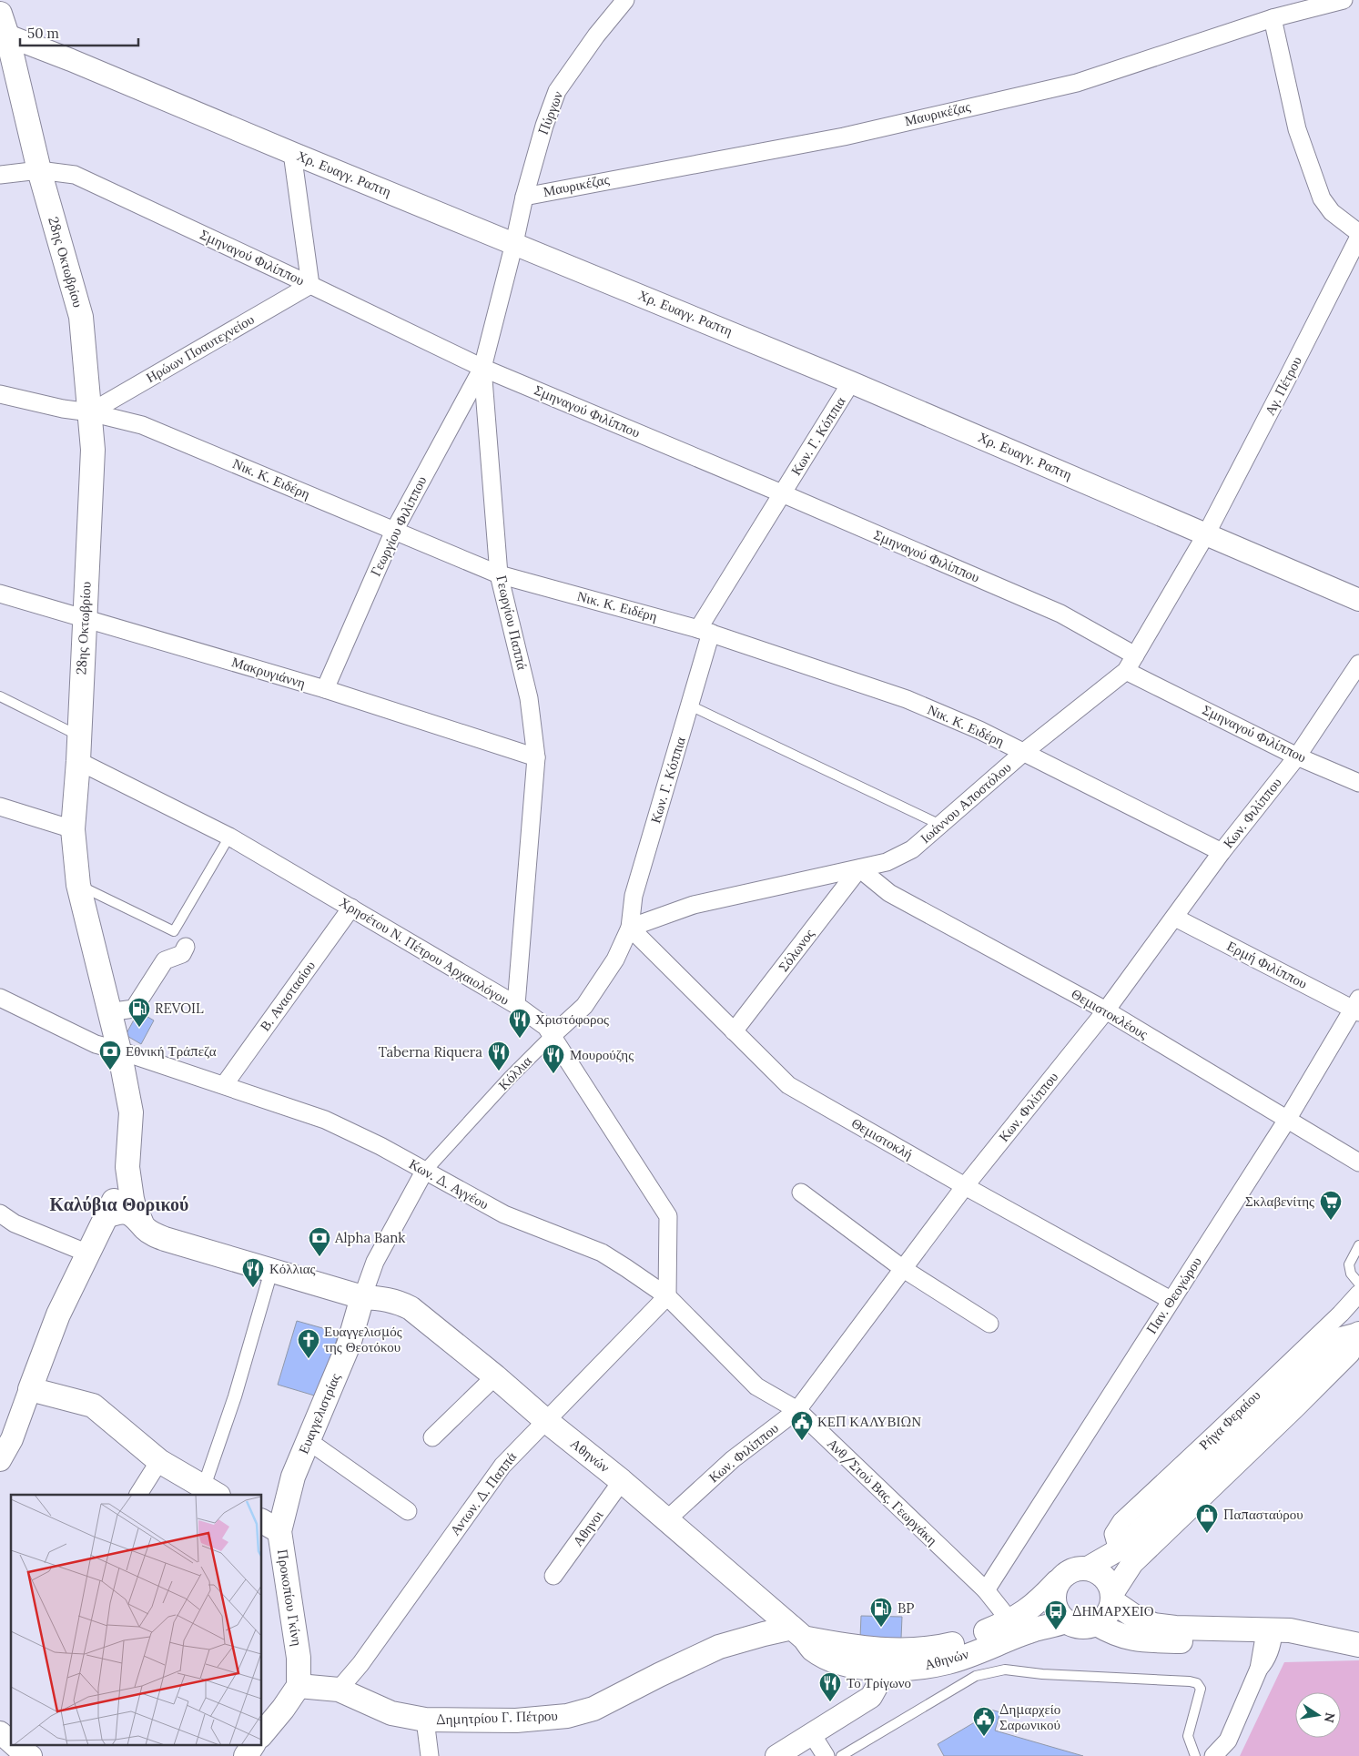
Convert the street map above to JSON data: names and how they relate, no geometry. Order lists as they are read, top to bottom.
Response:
{
  "streets": {
    "main road": [
      "28ης Οκτωβρίου",
      "Ευαγγελιστρίας",
      "Αθηνών",
      "Προκοπίου Γκίνη",
      "Δημητρίου Γ. Πέτρου"
    ],
    "street": [
      "Πύργων",
      "Μαυρικέζας",
      "Χρ. Ευαγγ. Ραπτη",
      "Σμηναγού Φιλίππου",
      "Ηρώων Ποαυτεχνείου",
      "Αγ. Πέτρου",
      "Κων. Γ. Κόππια",
      "Νικ. Κ. Ειδέρη",
      "Γεωργίου Φιλίππου",
      "Γεωργίου Παππά",
      "Μακρυγιάννη",
      "Ιωάννου Αποστόλου",
      "Κων. Φιλίππου",
      "Σόλωνος",
      "Χρησέτου Ν. Πέτρου Αρχαιολόγου",
      "Ερμή Φιλίππου",
      "Β. Αναστασίου",
      "Θεμιστοκλέους",
      "Κόλλια",
      "Θεμιστοκλή",
      "Κων. Δ. Αγγέου",
      "Παν. Θεογώρου",
      "Ρήγα Φεραίου",
      "Ανθ/Στού Βας. Γεωργάκη",
      "Αντων. Δ. Παππά",
      "Αθηνοι"
    ]
  },
  "crossings": [
    ["Πύργων", "Μαυρικέζας"],
    ["Πύργων", "Χρ. Ευαγγ. Ραπτη"],
    ["Πύργων", "Γεωργίου Παππά"],
    ["Χρ. Ευαγγ. Ραπτη", "28ης Οκτωβρίου"],
    ["Χρ. Ευαγγ. Ραπτη", "Αγ. Πέτρου"],
    ["Χρ. Ευαγγ. Ραπτη", "Κων. Γ. Κόππια"],
    ["Χρ. Ευαγγ. Ραπτη", "Γεωργίου Παππά"],
    ["Χρ. Ευαγγ. Ραπτη", "Ιωάννου Αποστόλου"],
    ["Σμηναγού Φιλίππου", "28ης Οκτωβρίου"],
    ["Σμηναγού Φιλίππου", "Ηρώων Ποαυτεχνείου"],
    ["Σμηναγού Φιλίππου", "Κων. Γ. Κόππια"],
    ["Σμηναγού Φιλίππου", "Γεωργίου Φιλίππου"],
    ["Σμηναγού Φιλίππου", "Γεωργίου Παππά"],
    ["Σμηναγού Φιλίππου", "Ιωάννου Αποστόλου"],
    ["Σμηναγού Φιλίππου", "Κων. Φιλίππου"],
    ["28ης Οκτωβρίου", "Ηρώων Ποαυτεχνείου"],
    ["28ης Οκτωβρίου", "Νικ. Κ. Ειδέρη"],
    ["28ης Οκτωβρίου", "Μακρυγιάννη"],
    ["28ης Οκτωβρίου", "Χρησέτου Ν. Πέτρου Αρχαιολόγου"],
    ["28ης Οκτωβρίου", "Κων. Δ. Αγγέου"],
    ["28ης Οκτωβρίου", "Αθηνών"],
    ["Ηρώων Ποαυτεχνείου", "Νικ. Κ. Ειδέρη"],
    ["Αγ. Πέτρου", "Ιωάννου Αποστόλου"],
    ["Κων. Γ. Κόππια", "Νικ. Κ. Ειδέρη"],
    ["Κων. Γ. Κόππια", "Ιωάννου Αποστόλου"],
    ["Κων. Γ. Κόππια", "Κόλλια"],
    ["Κων. Γ. Κόππια", "Θεμιστοκλή"],
    ["Νικ. Κ. Ειδέρη", "Γεωργίου Φιλίππου"],
    ["Νικ. Κ. Ειδέρη", "Γεωργίου Παππά"],
    ["Νικ. Κ. Ειδέρη", "Ιωάννου Αποστόλου"],
    ["Νικ. Κ. Ειδέρη", "Κων. Φιλίππου"],
    ["Γεωργίου Φιλίππου", "Γεωργίου Παππά"],
    ["Γεωργίου Φιλίππου", "Μακρυγιάννη"],
    ["Γεωργίου Παππά", "Μακρυγιάννη"],
    ["Γεωργίου Παππά", "Χρησέτου Ν. Πέτρου Αρχαιολόγου"],
    ["Ιωάννου Αποστόλου", "Σόλωνος"],
    ["Ιωάννου Αποστόλου", "Θεμιστοκλέους"],
    ["Ιωάννου Αποστόλου", "Κόλλια"],
    ["Ιωάννου Αποστόλου", "Θεμιστοκλή"],
    ["Κων. Φιλίππου", "Ερμή Φιλίππου"],
    ["Κων. Φιλίππου", "Θεμιστοκλέους"],
    ["Κων. Φιλίππου", "Θεμιστοκλή"],
    ["Κων. Φιλίππου", "Αθηνών"],
    ["Κων. Φιλίππου", "Ανθ/Στού Βας. Γεωργάκη"],
    ["Σόλωνος", "Θεμιστοκλέους"],
    ["Σόλωνος", "Θεμιστοκλή"],
    ["Χρησέτου Ν. Πέτρου Αρχαιολόγου", "Β. Αναστασίου"],
    ["Χρησέτου Ν. Πέτρου Αρχαιολόγου", "Κόλλια"],
    ["Χρησέτου Ν. Πέτρου Αρχαιολόγου", "Κων. Δ. Αγγέου"],
    ["Χρησέτου Ν. Πέτρου Αρχαιολόγου", "Ανθ/Στού Βας. Γεωργάκη"],
    ["Χρησέτου Ν. Πέτρου Αρχαιολόγου", "Αντων. Δ. Παππά"],
    ["Ερμή Φιλίππου", "Παν. Θεογώρου"],
    ["Β. Αναστασίου", "Κων. Δ. Αγγέου"],
    ["Θεμιστοκλέους", "Παν. Θεογώρου"],
    ["Κόλλια", "Θεμιστοκλή"],
    ["Κόλλια", "Κων. Δ. Αγγέου"],
    ["Θεμιστοκλή", "Παν. Θεογώρου"],
    ["Κων. Δ. Αγγέου", "Ανθ/Στού Βας. Γεωργάκη"],
    ["Κων. Δ. Αγγέου", "Αντων. Δ. Παππά"],
    ["Παν. Θεογώρου", "Ανθ/Στού Βας. Γεωργάκη"],
    ["Ευαγγελιστρίας", "Αθηνών"],
    ["Ευαγγελιστρίας", "Προκοπίου Γκίνη"],
    ["Ρήγα Φεραίου", "Αθηνών"],
    ["Αθηνών", "Ανθ/Στού Βας. Γεωργάκη"],
    ["Αθηνών", "Αντων. Δ. Παππά"],
    ["Αθηνών", "Αθηνοι"],
    ["Αθηνών", "Δημητρίου Γ. Πέτρου"],
    ["Ανθ/Στού Βας. Γεωργάκη", "Αντων. Δ. Παππά"],
    ["Αντων. Δ. Παππά", "Δημητρίου Γ. Πέτρου"],
    ["Προκοπίου Γκίνη", "Δημητρίου Γ. Πέτρου"]
  ],
  "districts": ["Καλύβια Θορικού"],
  "places": {
    "fuel station": ["REVOIL", "BP"],
    "restaurant": [
      "Χριστόφορος",
      "Taberna Riquera",
      "Μουρούζης",
      "Κόλλιας",
      "Το Τρίγωνο"
    ],
    "bank": ["Εθνική Τράπεζα", "Alpha Bank"],
    "supermarket": ["Σκλαβενίτης"],
    "church": ["Ευαγγελισμός της Θεοτόκου"],
    "public building": ["ΚΕΠ ΚΑΛΥΒΙΩΝ", "Δημαρχείο Σαρωνικού"],
    "shop": ["Παπασταύρου"],
    "bus stop": ["ΔΗΜΑΡΧΕΙΟ"]
  },
  "scale_bar": "50 m",
  "north": "right"
}
